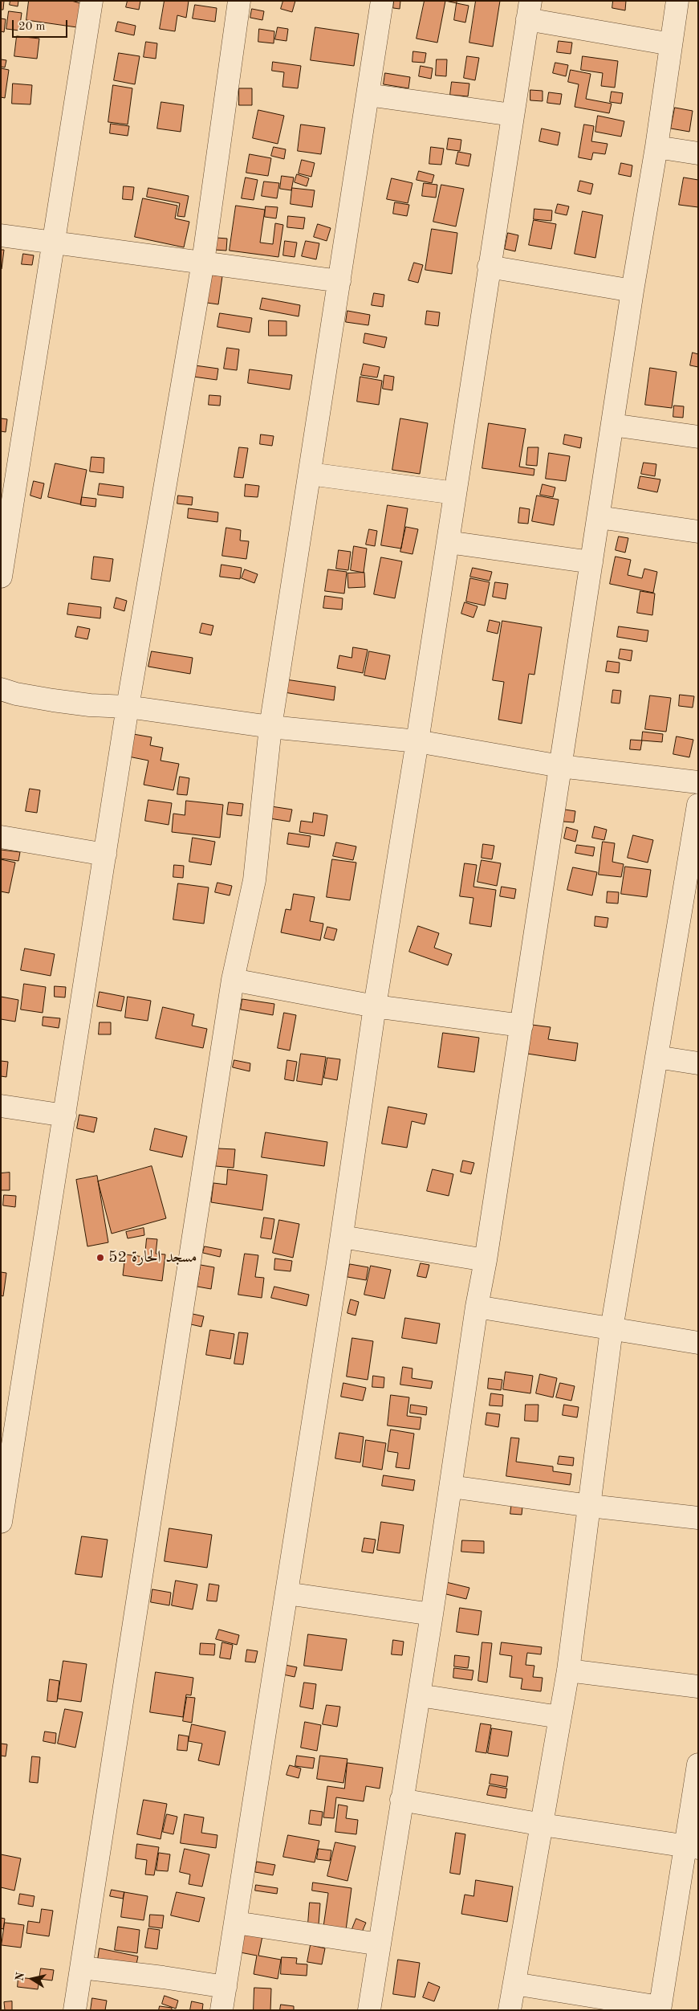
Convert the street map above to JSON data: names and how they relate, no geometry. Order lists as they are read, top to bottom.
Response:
{
  "places": ["مسجد الحارة 52"],
  "scale_bar": "20 m",
  "north": "left"
}
